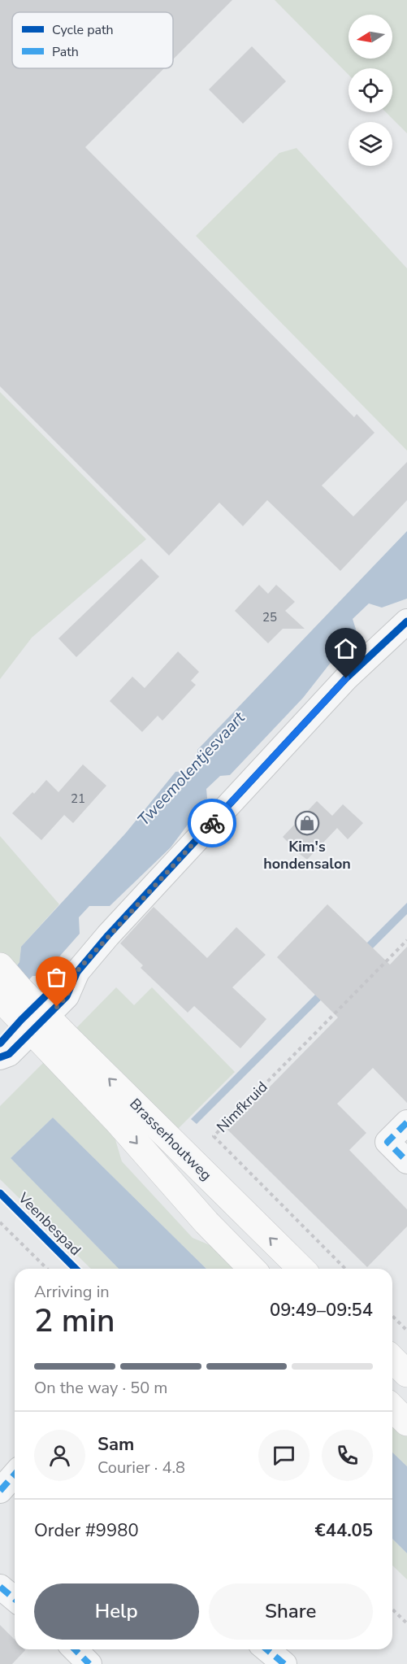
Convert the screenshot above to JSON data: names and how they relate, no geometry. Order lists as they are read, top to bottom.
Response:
{
  "streets": {
    "main road": ["Brasserhoutweg"],
    "path": ["Nimfkruid"],
    "cycle path": ["Veenbespad"]
  },
  "water": ["Tweemolentjesvaart"],
  "places": {
    "shop": ["Kim's hondensalon"]
  },
  "house_numbers": ["25", "21"],
  "legend": ["Cycle path", "Path"],
  "north": "left",
  "page": {
    "heading": ["2 min", "Arriving in", "09:49–09:54"],
    "panel": [
      "Sam",
      "Courier · 4.8",
      "Order #9980",
      "€44.05"
    ],
    "bar": "On the way · 50 m",
    "buttons": ["Help", "Share"]
  }
}
